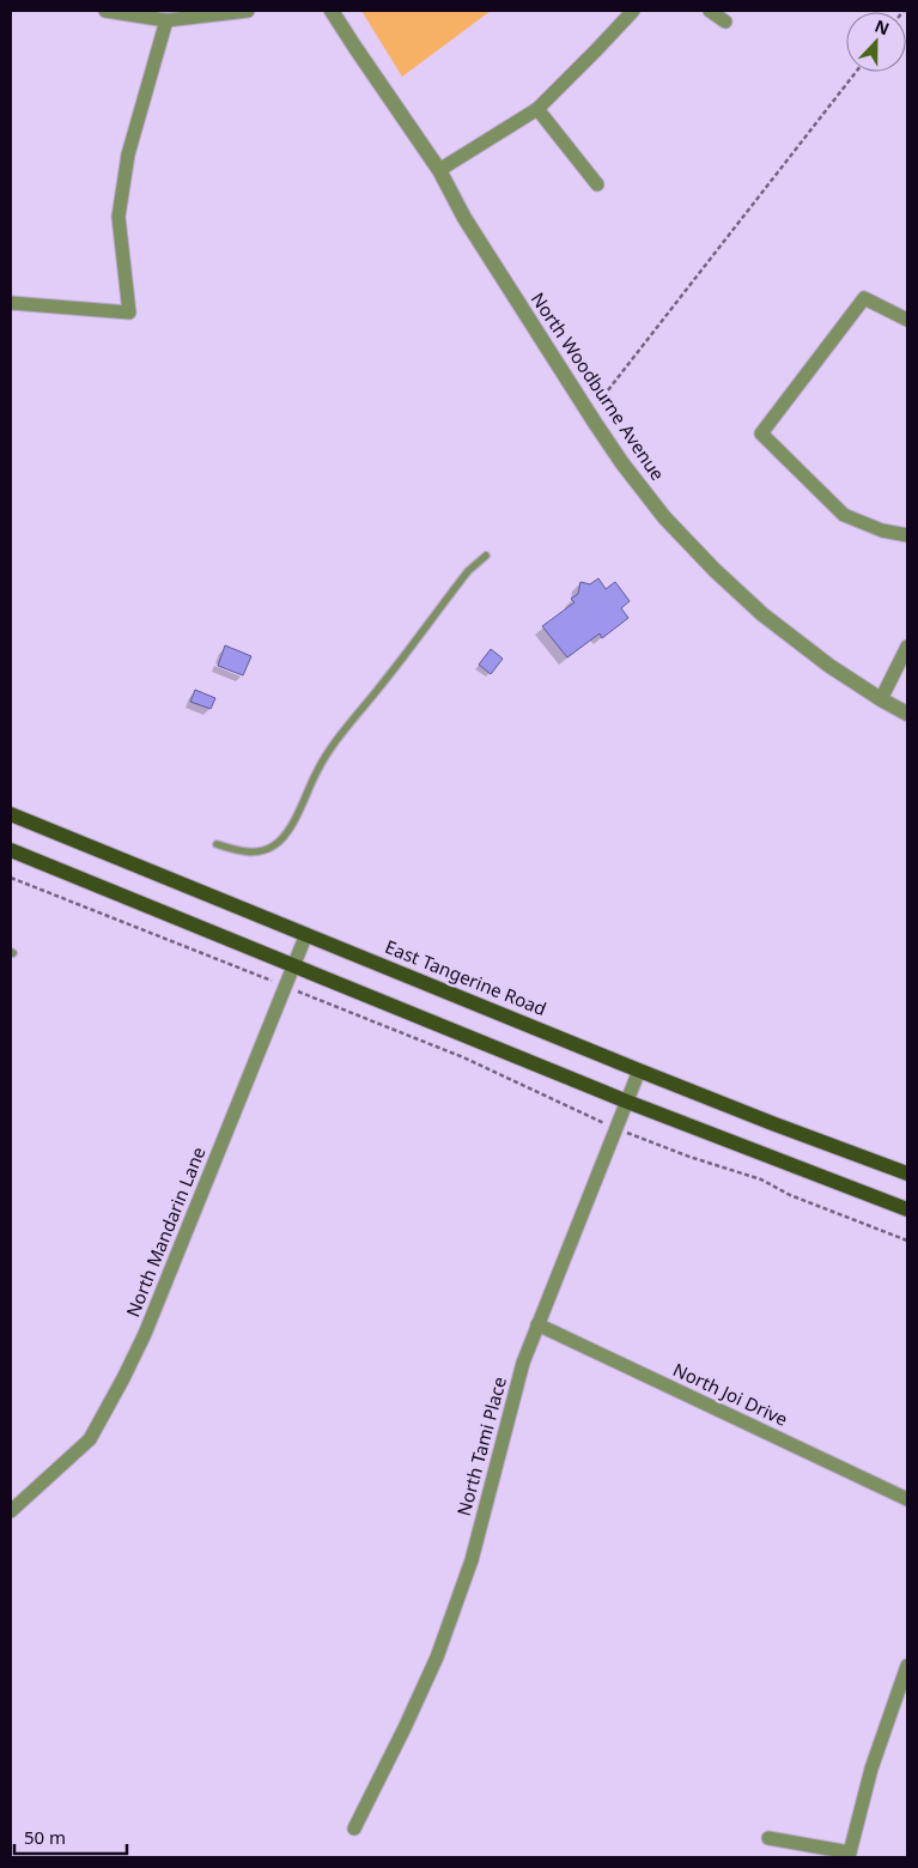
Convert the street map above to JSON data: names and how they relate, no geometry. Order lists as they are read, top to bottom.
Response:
{
  "streets": {
    "main road": ["East Tangerine Road"],
    "street": [
      "North Woodburne Avenue",
      "North Mandarin Lane",
      "North Joi Drive",
      "North Tami Place"
    ]
  },
  "crossings": [
    ["East Tangerine Road", "North Mandarin Lane"],
    ["East Tangerine Road", "North Tami Place"],
    ["North Joi Drive", "North Tami Place"]
  ],
  "scale_bar": "50 m",
  "north": "top"
}
